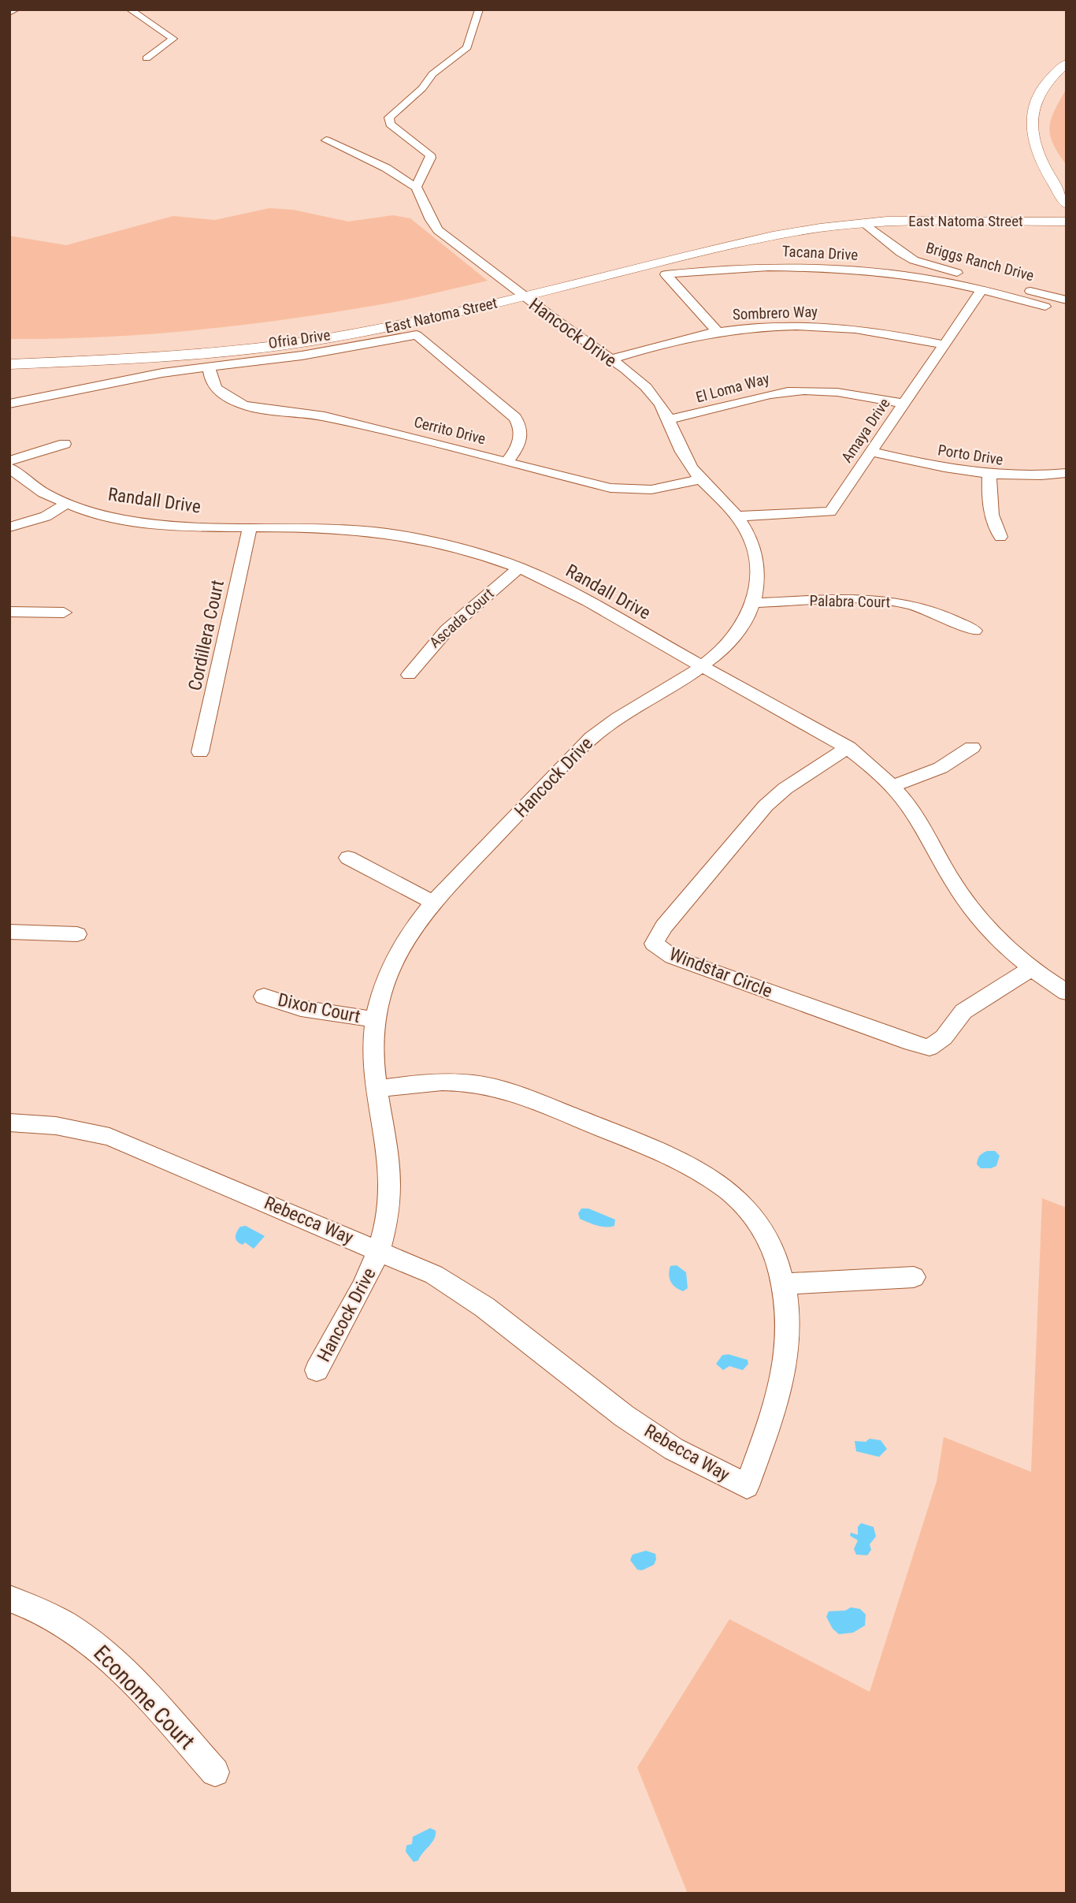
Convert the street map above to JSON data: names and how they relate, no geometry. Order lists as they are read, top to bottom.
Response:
{
  "streets": {
    "main road": ["East Natoma Street"],
    "street": [
      "Tacana Drive",
      "Briggs Ranch Drive",
      "Sombrero Way",
      "Hancock Drive",
      "Ofria Drive",
      "El Loma Way",
      "Cerrito Drive",
      "Amaya Drive",
      "Porto Drive",
      "Randall Drive",
      "Palabra Court",
      "Ascada Court",
      "Cordillera Court",
      "Windstar Circle",
      "Dixon Court",
      "Rebecca Way",
      "Econome Court"
    ]
  },
  "crossings": [
    ["East Natoma Street", "Briggs Ranch Drive"],
    ["East Natoma Street", "Hancock Drive"],
    ["Tacana Drive", "Sombrero Way"],
    ["Tacana Drive", "Amaya Drive"],
    ["Sombrero Way", "Hancock Drive"],
    ["Sombrero Way", "Amaya Drive"],
    ["Hancock Drive", "El Loma Way"],
    ["Hancock Drive", "Cerrito Drive"],
    ["Hancock Drive", "Amaya Drive"],
    ["Hancock Drive", "Randall Drive"],
    ["Hancock Drive", "Palabra Court"],
    ["Hancock Drive", "Dixon Court"],
    ["Hancock Drive", "Rebecca Way"],
    ["Ofria Drive", "Cerrito Drive"],
    ["El Loma Way", "Amaya Drive"],
    ["Amaya Drive", "Porto Drive"],
    ["Randall Drive", "Ascada Court"],
    ["Randall Drive", "Cordillera Court"],
    ["Randall Drive", "Windstar Circle"]
  ]
}
